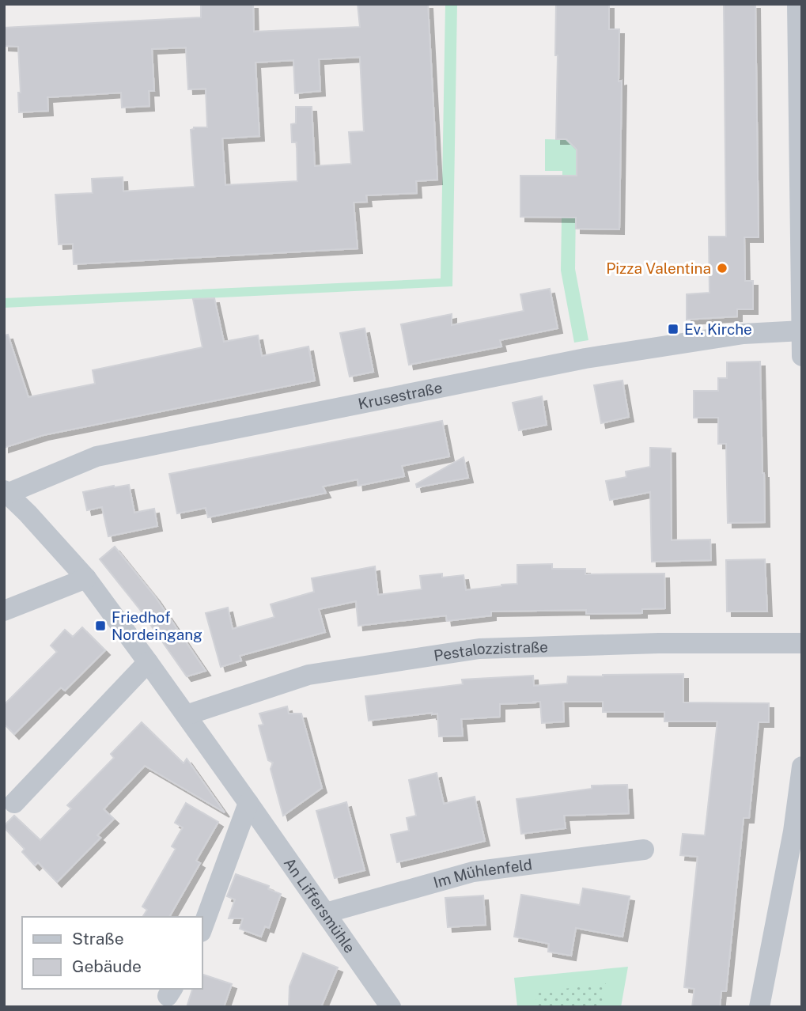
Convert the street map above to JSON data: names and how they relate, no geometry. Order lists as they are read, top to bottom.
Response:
{
  "streets": {
    "street": [
      "Krusestraße",
      "Pestalozzistraße",
      "Im Mühlenfeld",
      "An Liffersmühle"
    ]
  },
  "crossings": [
    ["Krusestraße", "An Liffersmühle"],
    ["Pestalozzistraße", "An Liffersmühle"],
    ["Im Mühlenfeld", "An Liffersmühle"]
  ],
  "places": {
    "other": ["Pizza Valentina"],
    "transit": ["Ev. Kirche", "Friedhof Nordeingang"]
  },
  "legend": ["Straße", "Gebäude"]
}
